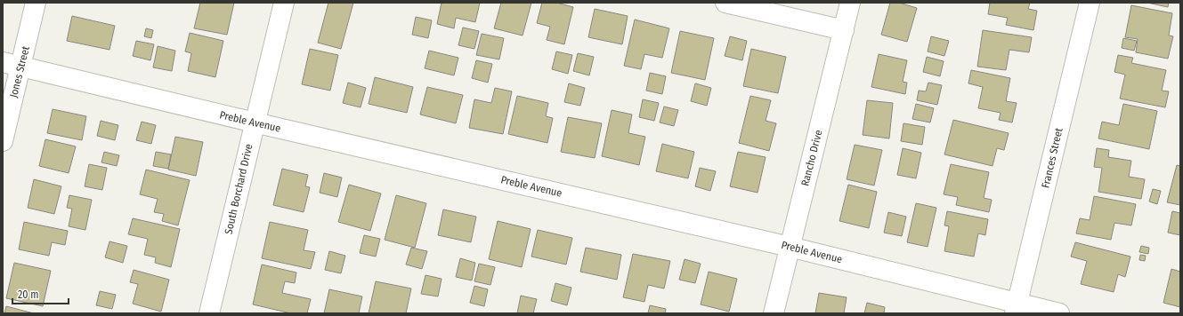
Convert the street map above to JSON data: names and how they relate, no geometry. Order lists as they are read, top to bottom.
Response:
{
  "streets": {
    "street": [
      "Jones Street",
      "Preble Avenue",
      "Rancho Drive",
      "Frances Street",
      "South Borchard Drive"
    ]
  },
  "crossings": [
    ["Jones Street", "Preble Avenue"],
    ["Preble Avenue", "Rancho Drive"],
    ["Preble Avenue", "Frances Street"],
    ["Preble Avenue", "South Borchard Drive"]
  ],
  "scale_bar": "20 m"
}
